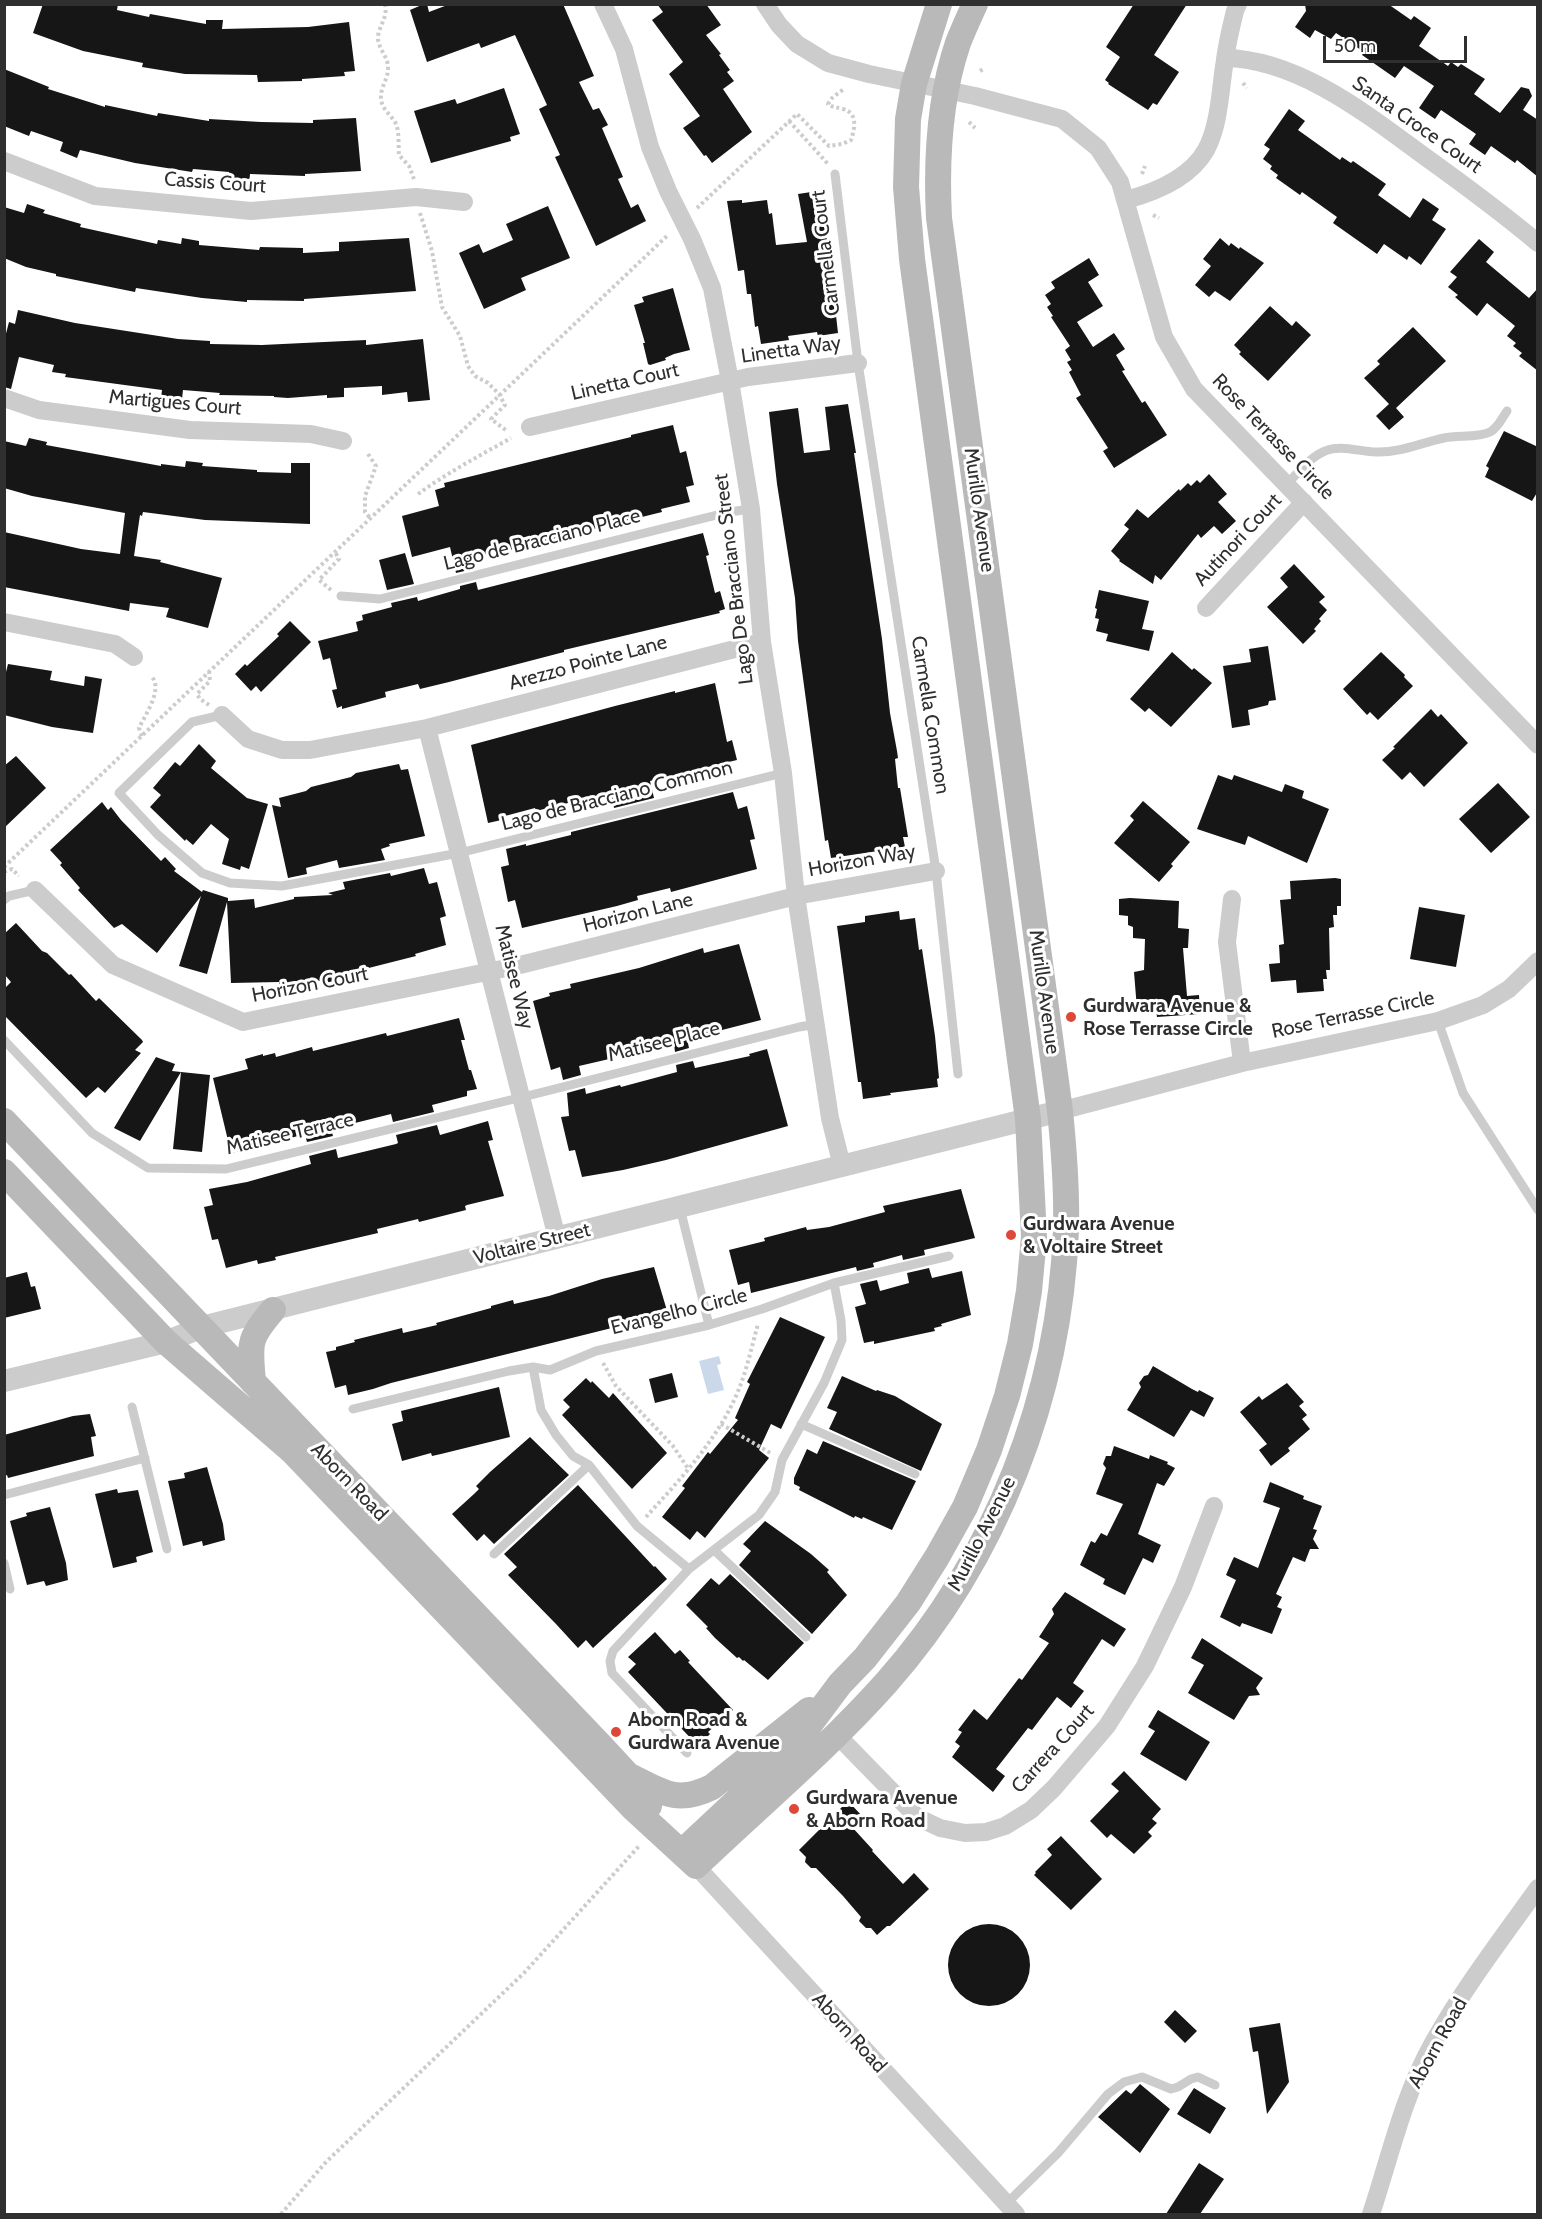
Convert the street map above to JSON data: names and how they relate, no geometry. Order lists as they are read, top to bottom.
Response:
{
  "streets": {
    "main road": ["Murillo Avenue", "Aborn Road"],
    "street": [
      "Santa Croce Court",
      "Cassis Court",
      "Linetta Way",
      "Linetta Court",
      "Martigues Court",
      "Rose Terrasse Circle",
      "Autinori Court",
      "Lago De Bracciano Street",
      "Arezzo Pointe Lane",
      "Horizon Way",
      "Horizon Lane",
      "Matisee Way",
      "Horizon Court",
      "Voltaire Street",
      "Carrera Court"
    ],
    "lane": [
      "Carmella Court",
      "Lago de Bracciano Place",
      "Carmella Common",
      "Lago de Bracciano Common",
      "Matisee Place",
      "Matisee Terrace",
      "Evangelho Circle"
    ]
  },
  "crossings": [
    ["Carmella Court", "Linetta Way"],
    ["Carmella Court", "Carmella Common"],
    ["Linetta Way", "Linetta Court"],
    ["Linetta Way", "Lago De Bracciano Street"],
    ["Linetta Way", "Carmella Common"],
    ["Linetta Court", "Lago De Bracciano Street"],
    ["Rose Terrasse Circle", "Murillo Avenue"],
    ["Rose Terrasse Circle", "Autinori Court"],
    ["Rose Terrasse Circle", "Voltaire Street"],
    ["Murillo Avenue", "Voltaire Street"],
    ["Murillo Avenue", "Aborn Road"],
    ["Murillo Avenue", "Carrera Court"],
    ["Lago de Bracciano Place", "Lago De Bracciano Street"],
    ["Lago De Bracciano Street", "Arezzo Pointe Lane"],
    ["Lago De Bracciano Street", "Lago de Bracciano Common"],
    ["Lago De Bracciano Street", "Horizon Way"],
    ["Lago De Bracciano Street", "Horizon Lane"],
    ["Lago De Bracciano Street", "Matisee Place"],
    ["Lago De Bracciano Street", "Voltaire Street"],
    ["Arezzo Pointe Lane", "Lago de Bracciano Common"],
    ["Arezzo Pointe Lane", "Matisee Way"],
    ["Carmella Common", "Horizon Way"],
    ["Lago de Bracciano Common", "Matisee Way"],
    ["Horizon Way", "Horizon Lane"],
    ["Horizon Lane", "Matisee Way"],
    ["Horizon Lane", "Horizon Court"],
    ["Matisee Way", "Horizon Court"],
    ["Matisee Way", "Matisee Place"],
    ["Matisee Way", "Matisee Terrace"],
    ["Matisee Way", "Voltaire Street"],
    ["Matisee Place", "Matisee Terrace"],
    ["Voltaire Street", "Aborn Road"]
  ],
  "places": [
    "Gurdwara Avenue & Rose Terrasse Circle",
    "Gurdwara Avenue & Voltaire Street",
    "Aborn Road & Gurdwara Avenue",
    "Gurdwara Avenue & Aborn Road"
  ],
  "scale_bar": "50 m"
}
